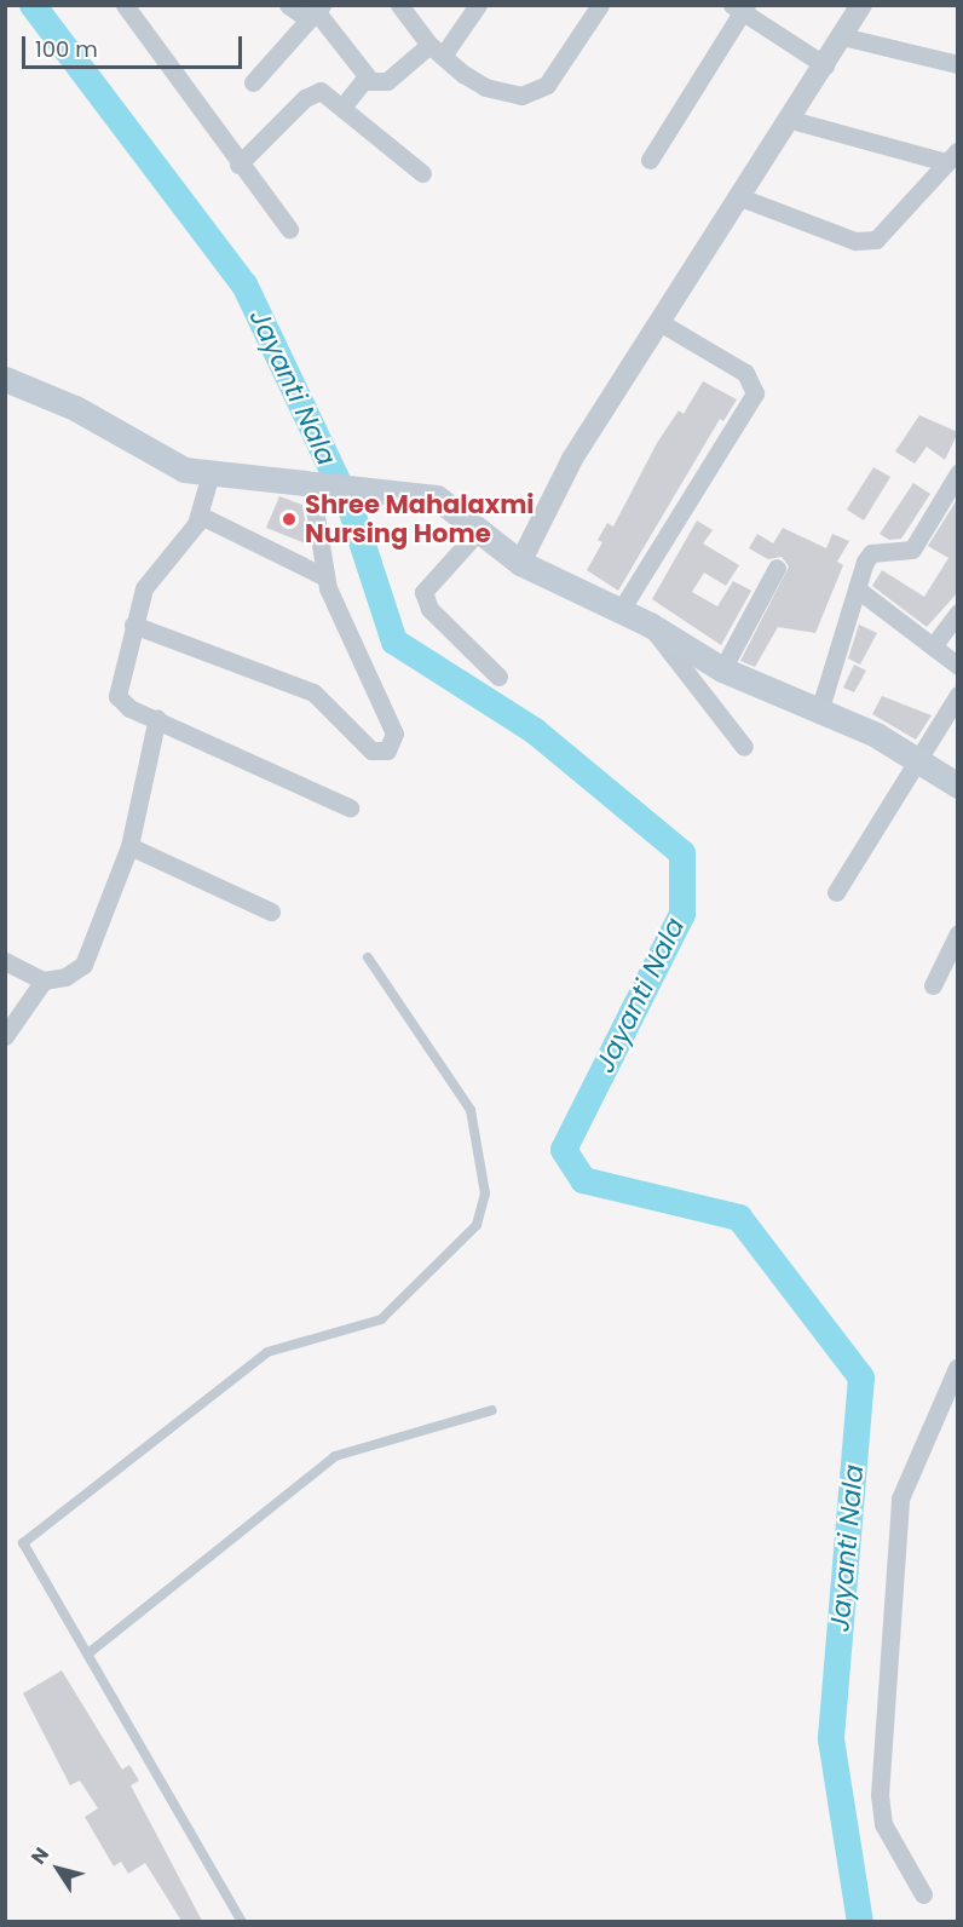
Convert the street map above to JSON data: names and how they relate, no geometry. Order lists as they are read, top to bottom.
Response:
{
  "water": ["Jayanti Nala"],
  "places": ["Shree Mahalaxmi Nursing Home"],
  "scale_bar": "100 m",
  "north": "top left"
}
